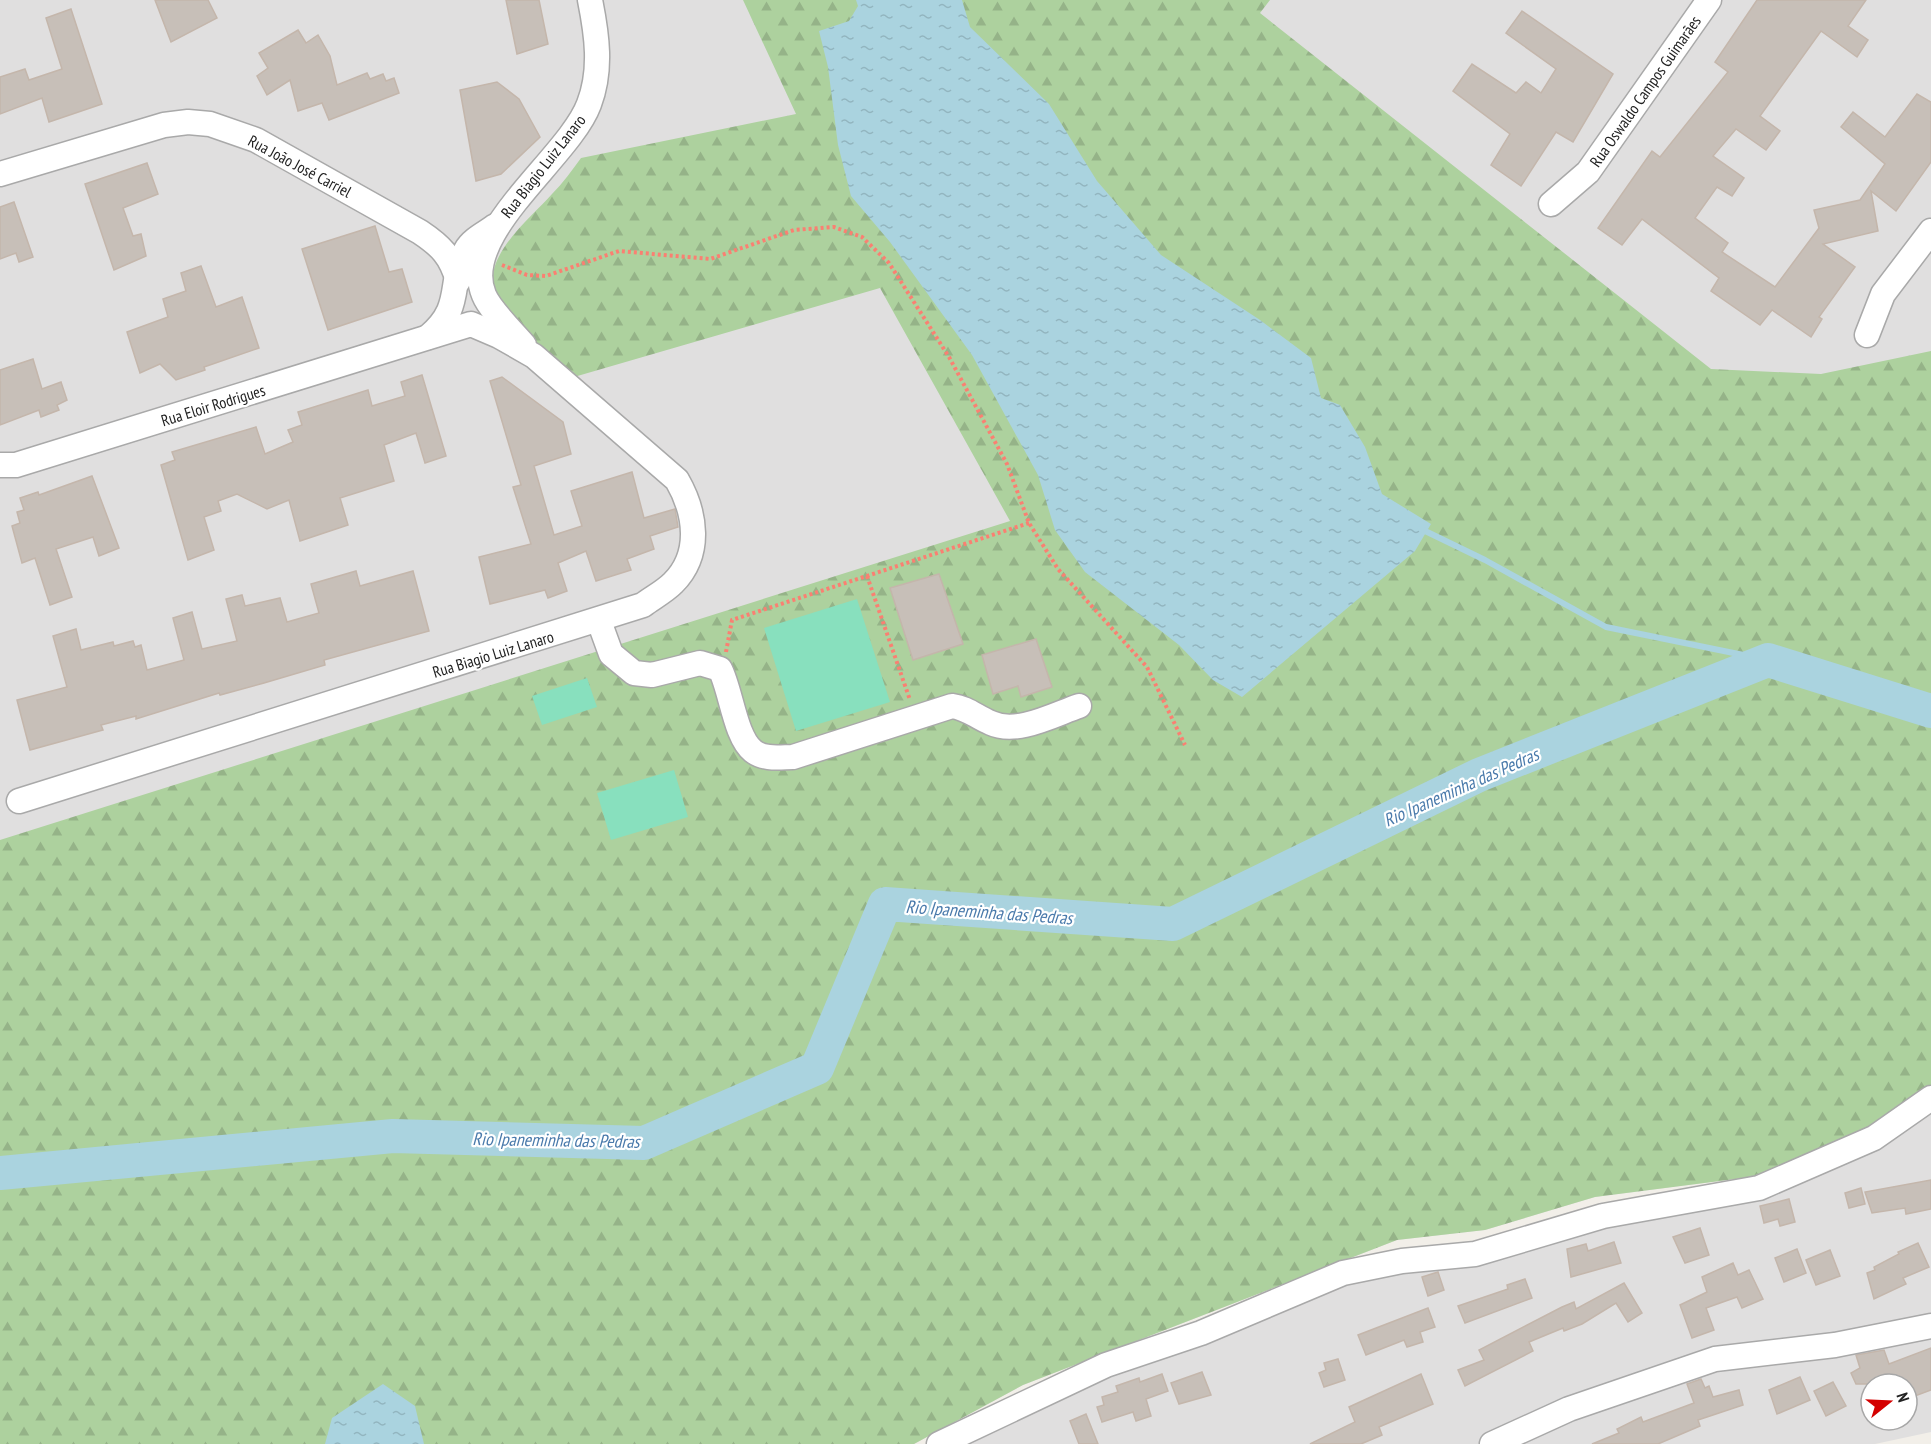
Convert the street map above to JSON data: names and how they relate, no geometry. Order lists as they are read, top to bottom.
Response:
{
  "streets": {
    "street": [
      "Rua Oswaldo Campos Guimarães",
      "Rua João José Carriel",
      "Rua Biagio Luiz Lanaro",
      "Rua Eloir Rodrigues"
    ]
  },
  "crossings": [
    ["Rua João José Carriel", "Rua Biagio Luiz Lanaro"],
    ["Rua João José Carriel", "Rua Eloir Rodrigues"],
    ["Rua Biagio Luiz Lanaro", "Rua Eloir Rodrigues"]
  ],
  "water": ["Rio Ipaneminha das Pedras"],
  "north": "right"
}
